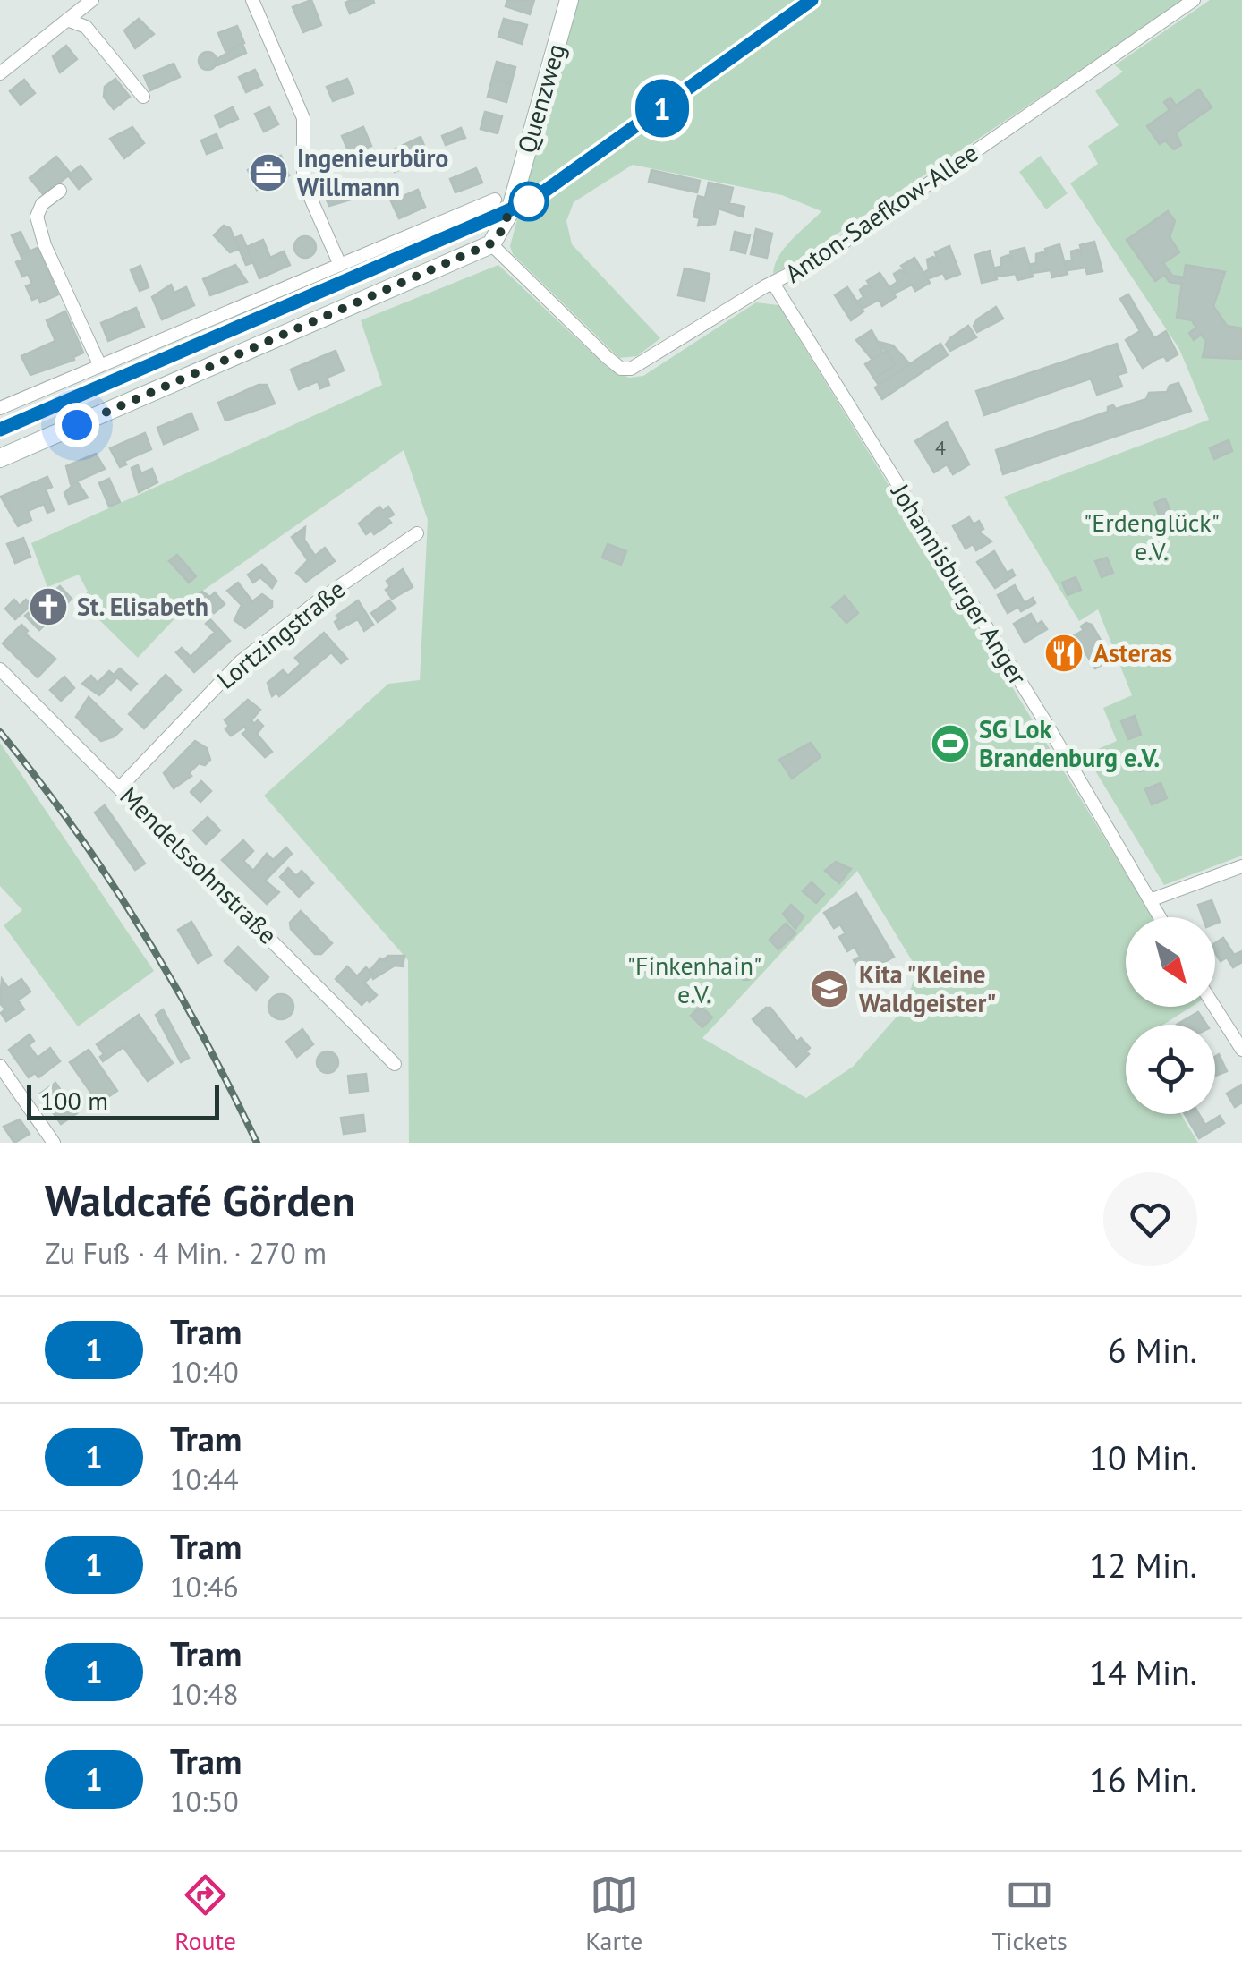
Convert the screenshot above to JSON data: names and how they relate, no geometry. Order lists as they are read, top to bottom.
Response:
{
  "streets": {
    "street": [
      "Quenzweg",
      "Anton-Saefkow-Allee",
      "Johannisburger Anger",
      "Lortzingstraße",
      "Mendelssohnstraße"
    ]
  },
  "crossings": [
    ["Quenzweg", "Anton-Saefkow-Allee"],
    ["Anton-Saefkow-Allee", "Johannisburger Anger"],
    ["Lortzingstraße", "Mendelssohnstraße"]
  ],
  "parks": ["\"Erdenglück\" e.V.", "\"Finkenhain\" e.V."],
  "places": {
    "office": ["Ingenieurbüro Willmann"],
    "church": ["St. Elisabeth"],
    "restaurant": ["Asteras"],
    "sports": ["SG Lok Brandenburg e.V."],
    "school or university": ["Kita \"Kleine Waldgeister\""]
  },
  "lines": ["tram line 1"],
  "house_numbers": ["4"],
  "scale_bar": "100 m",
  "north": "bottom right",
  "page": {
    "on_map": "1",
    "scale": "100 m",
    "heading": ["Waldcafé Görden", "Zu Fuß · 4 Min. · 270 m"],
    "list": [
      {
        "mark": "1",
        "name": "Tram",
        "note": "10:40",
        "value": "6 Min."
      },
      {
        "mark": "1",
        "name": "Tram",
        "note": "10:44",
        "value": "10 Min."
      },
      {
        "mark": "1",
        "name": "Tram",
        "note": "10:46",
        "value": "12 Min."
      },
      {
        "mark": "1",
        "name": "Tram",
        "note": "10:48",
        "value": "14 Min."
      },
      {
        "mark": "1",
        "name": "Tram",
        "note": "10:50",
        "value": "16 Min."
      }
    ],
    "tabs": ["Route", "Karte", "Tickets"]
  }
}
